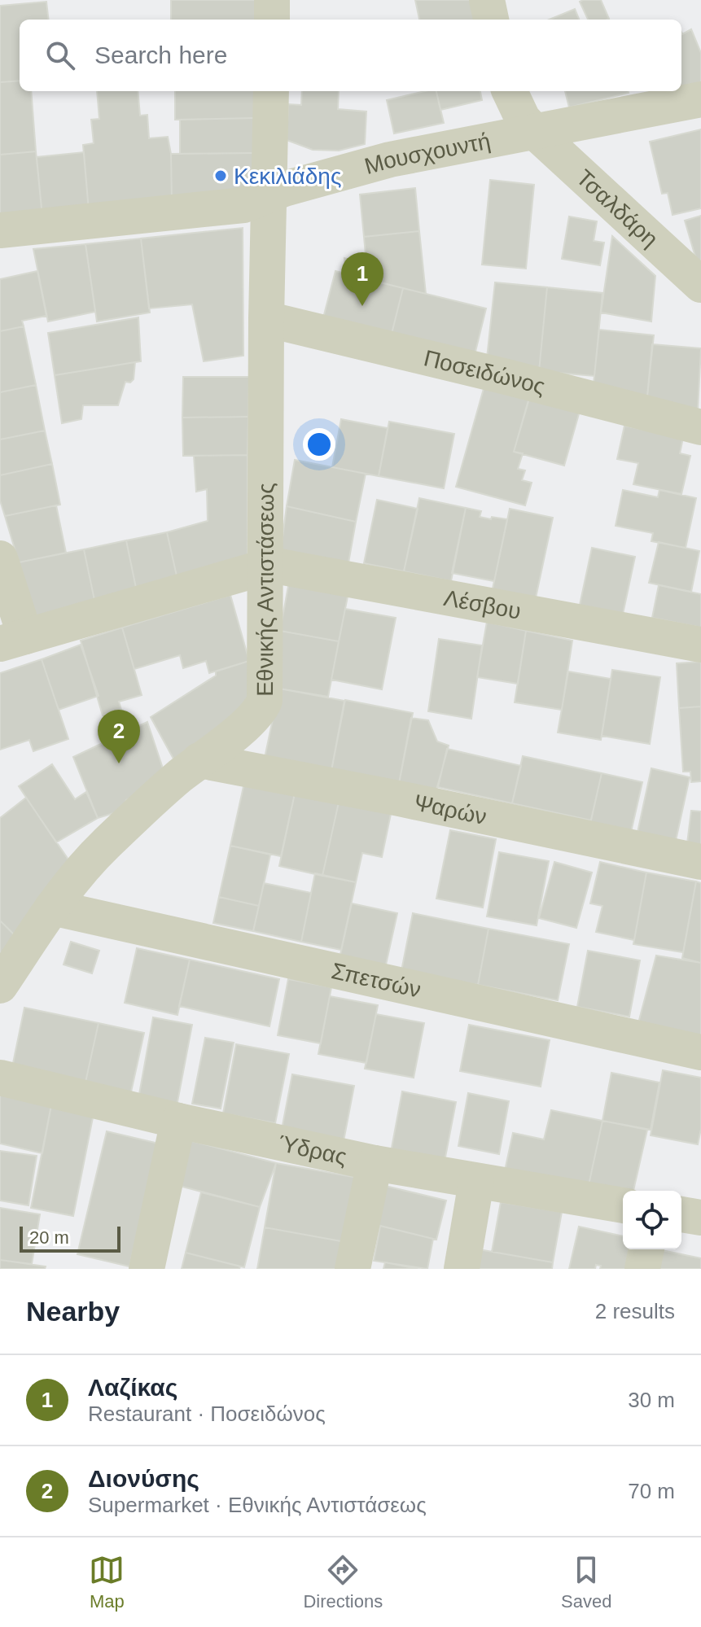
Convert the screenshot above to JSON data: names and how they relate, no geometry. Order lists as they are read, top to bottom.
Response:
{
  "streets": {
    "street": [
      "Μουσχουντή",
      "Τσαλδάρη",
      "Ποσειδώνος",
      "Εθνικής Αντιστάσεως",
      "Λέσβου",
      "Ψαρών",
      "Σπετσών",
      "Ύδρας"
    ]
  },
  "crossings": [
    ["Μουσχουντή", "Τσαλδάρη"],
    ["Μουσχουντή", "Εθνικής Αντιστάσεως"],
    ["Ποσειδώνος", "Εθνικής Αντιστάσεως"],
    ["Εθνικής Αντιστάσεως", "Λέσβου"],
    ["Εθνικής Αντιστάσεως", "Ψαρών"],
    ["Εθνικής Αντιστάσεως", "Σπετσών"]
  ],
  "places": ["Κεκιλιάδης"],
  "scale_bar": "20 m",
  "page": {
    "search": "Search here",
    "pins": ["1", "2"],
    "scale": "20 m",
    "heading": ["Nearby", "2 results"],
    "list": [
      {
        "mark": "1",
        "name": "Λαζίκας",
        "note": "Restaurant · Ποσειδώνος",
        "value": "30 m"
      },
      {
        "mark": "2",
        "name": "Διονύσης",
        "note": "Supermarket · Εθνικής Αντιστάσεως",
        "value": "70 m"
      }
    ],
    "nav": ["Map", "Directions", "Saved"]
  }
}
